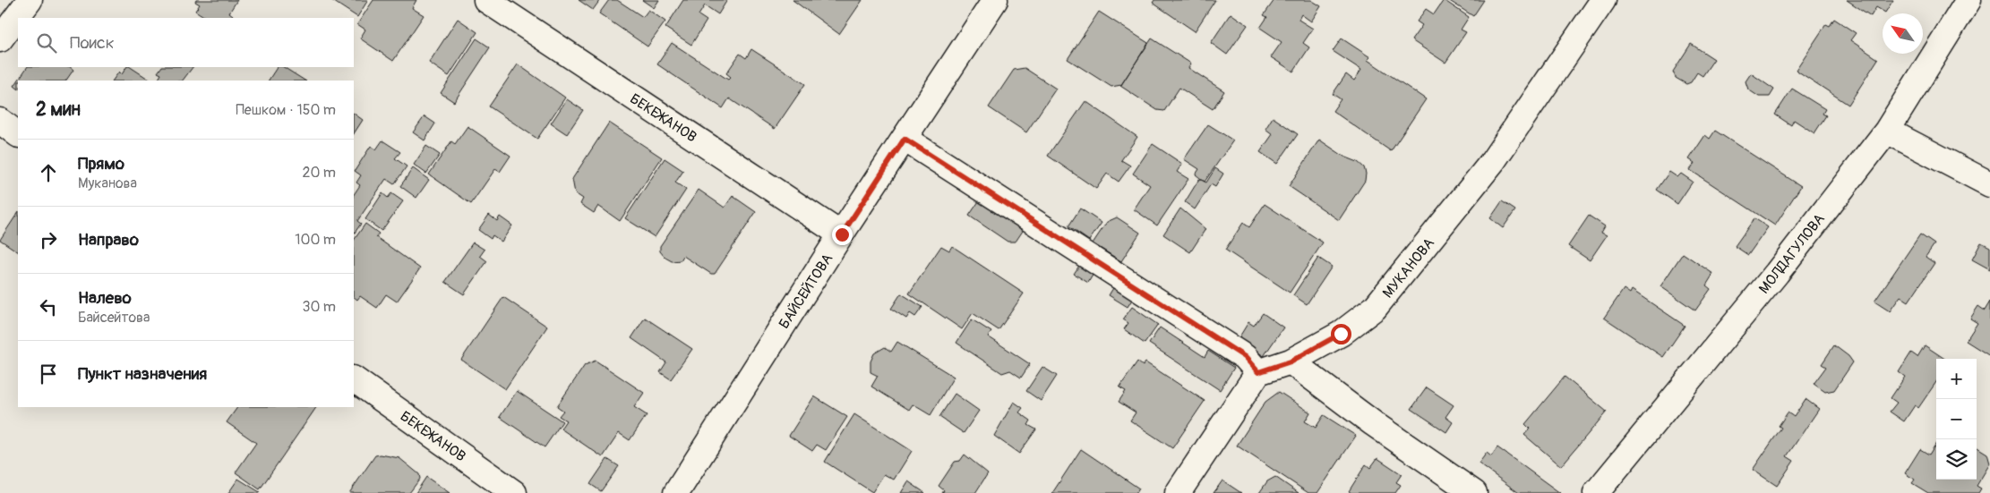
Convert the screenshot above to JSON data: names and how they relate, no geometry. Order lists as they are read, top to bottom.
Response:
{
  "streets": {
    "street": [
      "БЕКЕЖАНОВ",
      "МОЛДАГУЛОВА",
      "МУКАНОВА",
      "БАЙСЕЙТОВА"
    ]
  },
  "crossings": [
    ["БЕКЕЖАНОВ", "БАЙСЕЙТОВА"]
  ],
  "north": "top left",
  "page": {
    "search": "Поиск",
    "heading": ["2 мин", "Пешком · 150 m"],
    "list": [
      ["Прямо", "Муканова", "20 m"],
      ["Направо", "100 m"],
      ["Налево", "Байсейтова", "30 m"],
      "Пункт назначения"
    ],
    "map_buttons": ["+", "−"]
  }
}
